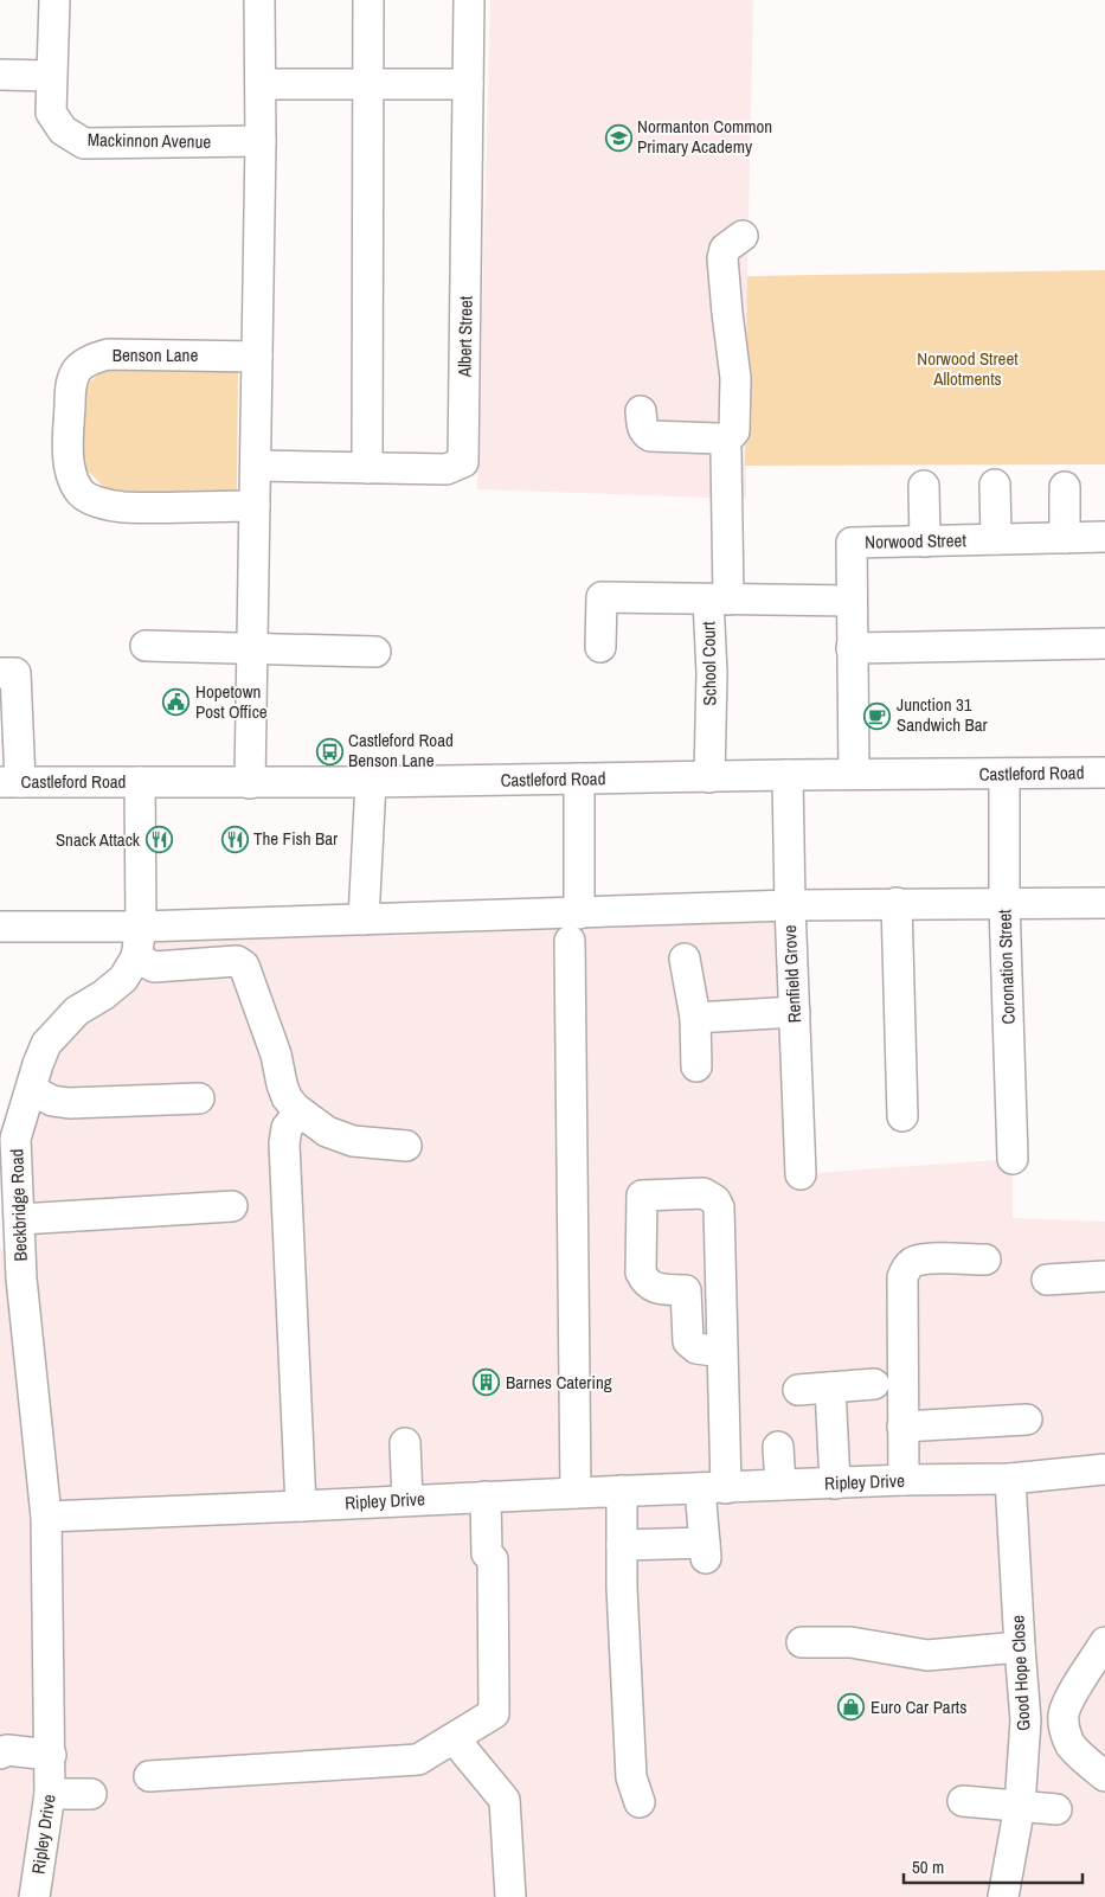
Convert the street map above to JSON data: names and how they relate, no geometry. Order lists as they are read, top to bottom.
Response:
{
  "streets": {
    "street": [
      "Mackinnon Avenue",
      "Albert Street",
      "Benson Lane",
      "Norwood Street",
      "School Court",
      "Castleford Road",
      "Coronation Street",
      "Renfield Grove",
      "Beckbridge Road",
      "Ripley Drive",
      "Good Hope Close"
    ]
  },
  "crossings": [
    ["Norwood Street", "Castleford Road"],
    ["School Court", "Castleford Road"],
    ["Castleford Road", "Coronation Street"],
    ["Castleford Road", "Renfield Grove"],
    ["Beckbridge Road", "Ripley Drive"],
    ["Ripley Drive", "Good Hope Close"]
  ],
  "parks": ["Norwood Street Allotments"],
  "places": {
    "school or university": ["Normanton Common Primary Academy"],
    "public building": ["Hopetown Post Office"],
    "cafe": ["Junction 31 Sandwich Bar"],
    "bus stop": ["Castleford Road Benson Lane"],
    "restaurant": ["The Fish Bar", "Snack Attack"],
    "building": ["Barnes Catering"],
    "shop": ["Euro Car Parts"]
  },
  "scale_bar": "50 m"
}
